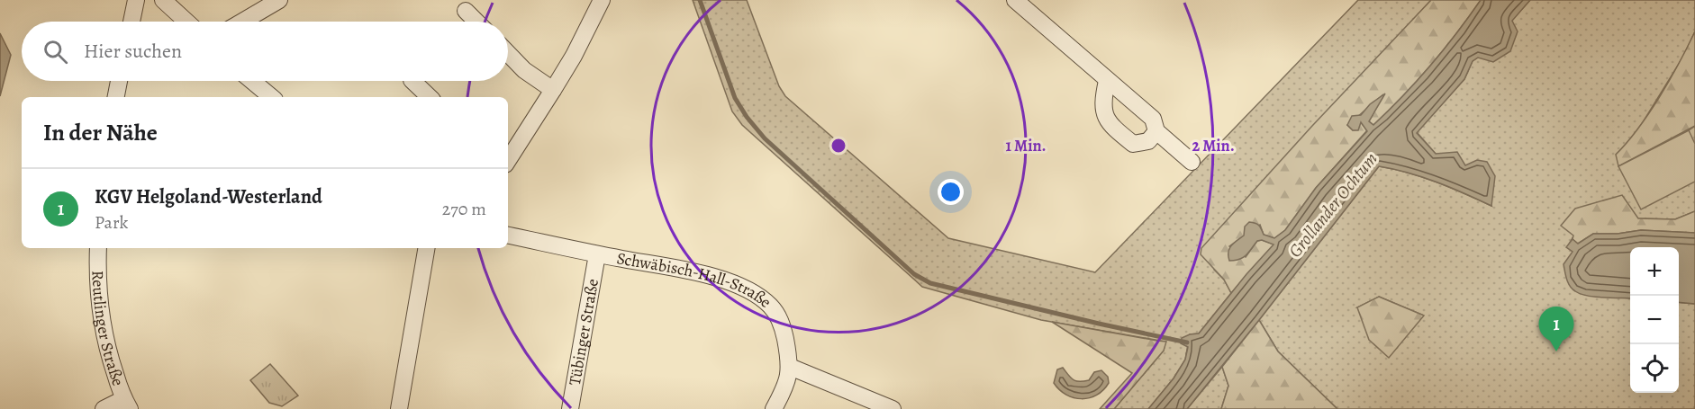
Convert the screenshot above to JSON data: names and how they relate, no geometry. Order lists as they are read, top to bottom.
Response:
{
  "streets": {
    "street": ["Schwäbisch-Hall-Straße", "Reutlinger Straße", "Tübinger Straße"]
  },
  "crossings": [
    ["Schwäbisch-Hall-Straße", "Tübinger Straße"]
  ],
  "water": ["Grollander Ochtum"],
  "page": {
    "search": "Hier suchen",
    "heading": "In der Nähe",
    "list": [
      {
        "mark": "1",
        "name": "KGV Helgoland-Westerland",
        "note": "Park",
        "value": "270 m"
      }
    ],
    "map_buttons": ["+", "−"],
    "pins": "1"
  },
  "rings": ["1 Min.", "2 Min."]
}
